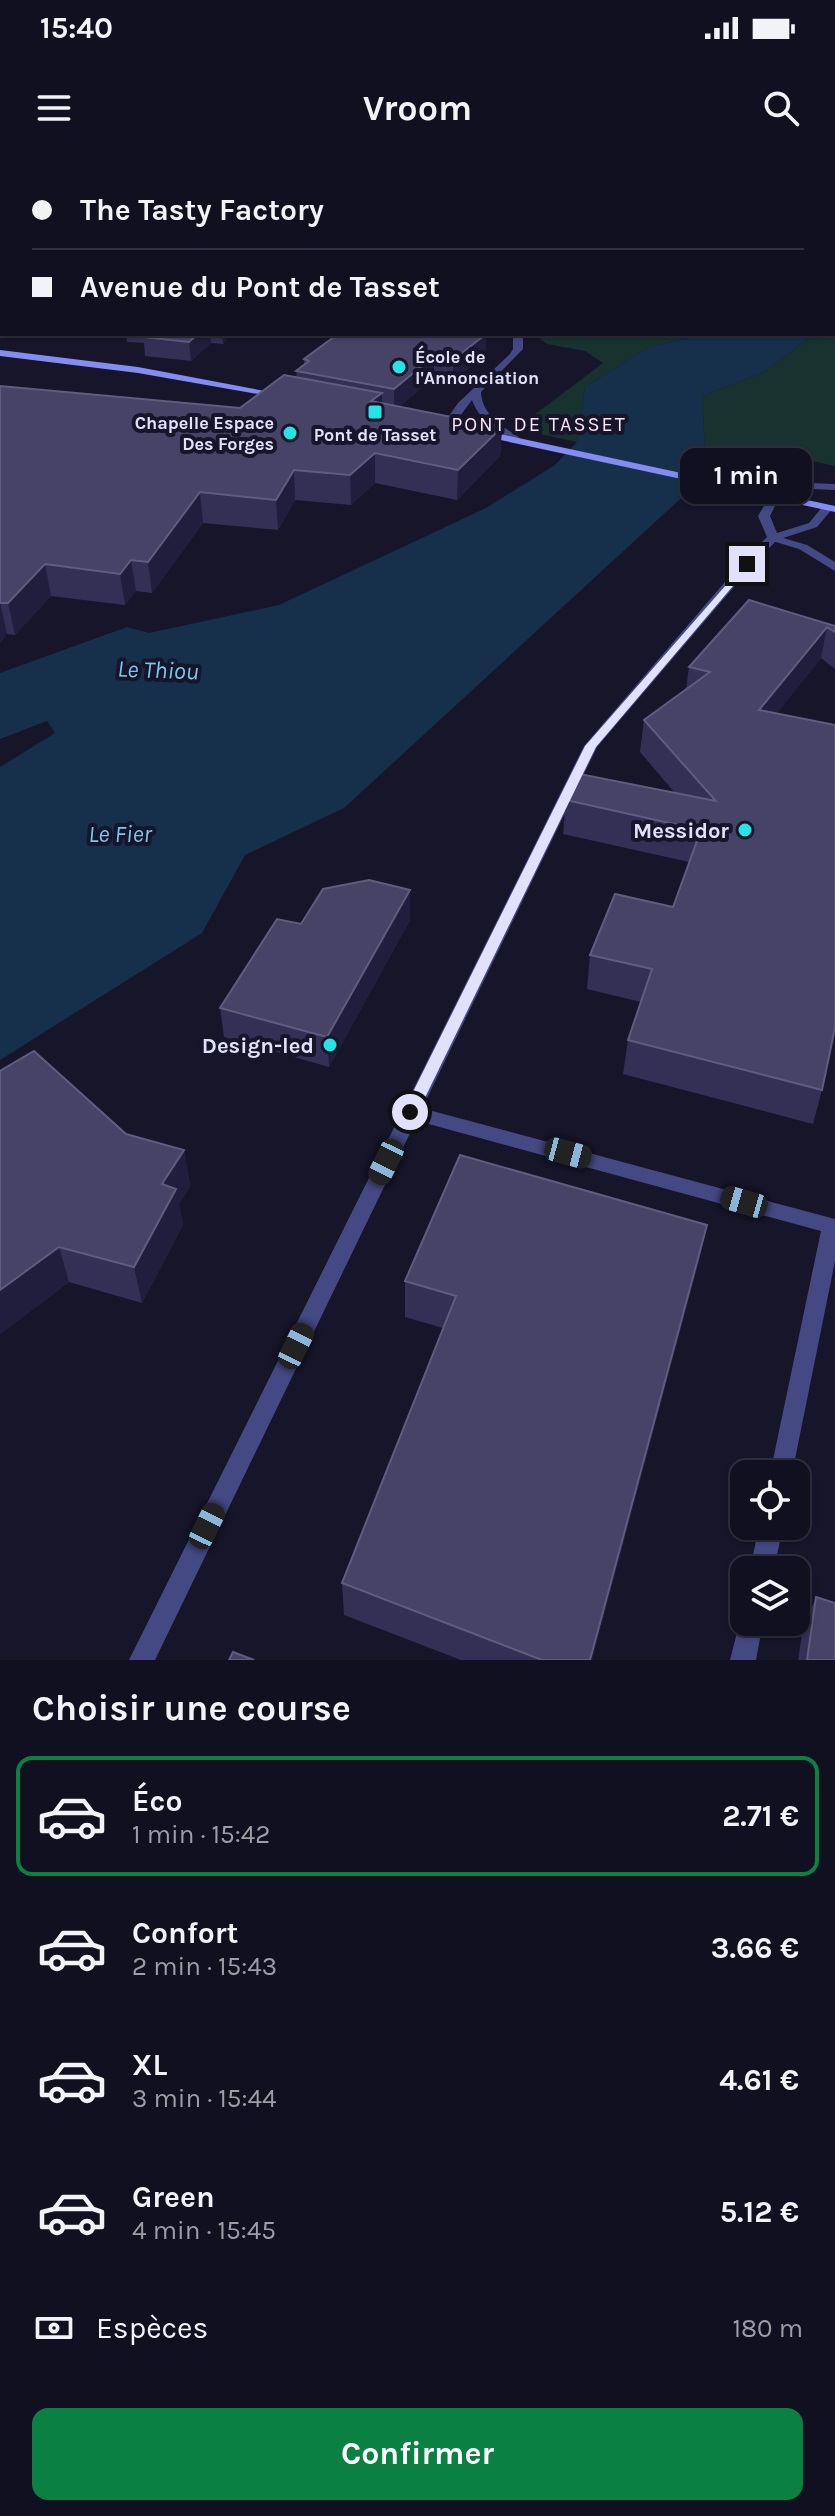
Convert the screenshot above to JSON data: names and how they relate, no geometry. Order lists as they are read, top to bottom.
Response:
{
  "districts": ["PONT DE TASSET"],
  "water": ["Le Thiou", "Le Fier"],
  "places": {
    "other": [
      "École de l'Annonciation",
      "Chapelle Espace Des Forges",
      "Messidor",
      "Design-led"
    ],
    "transit": ["Pont de Tasset"]
  },
  "page": {
    "status": "15:40",
    "header": "Vroom",
    "banner": ["The Tasty Factory", "Avenue du Pont de Tasset"],
    "bubble": "1 min",
    "heading": "Choisir une course",
    "list": [
      {
        "name": "Éco",
        "note": "1 min · 15:42",
        "value": "2.71 €"
      },
      {
        "name": "Confort",
        "note": "2 min · 15:43",
        "value": "3.66 €"
      },
      {
        "name": "XL",
        "note": "3 min · 15:44",
        "value": "4.61 €"
      },
      {
        "name": "Green",
        "note": "4 min · 15:45",
        "value": "5.12 €"
      }
    ],
    "pay": ["Espèces", "180 m"],
    "buttons": "Confirmer"
  }
}
